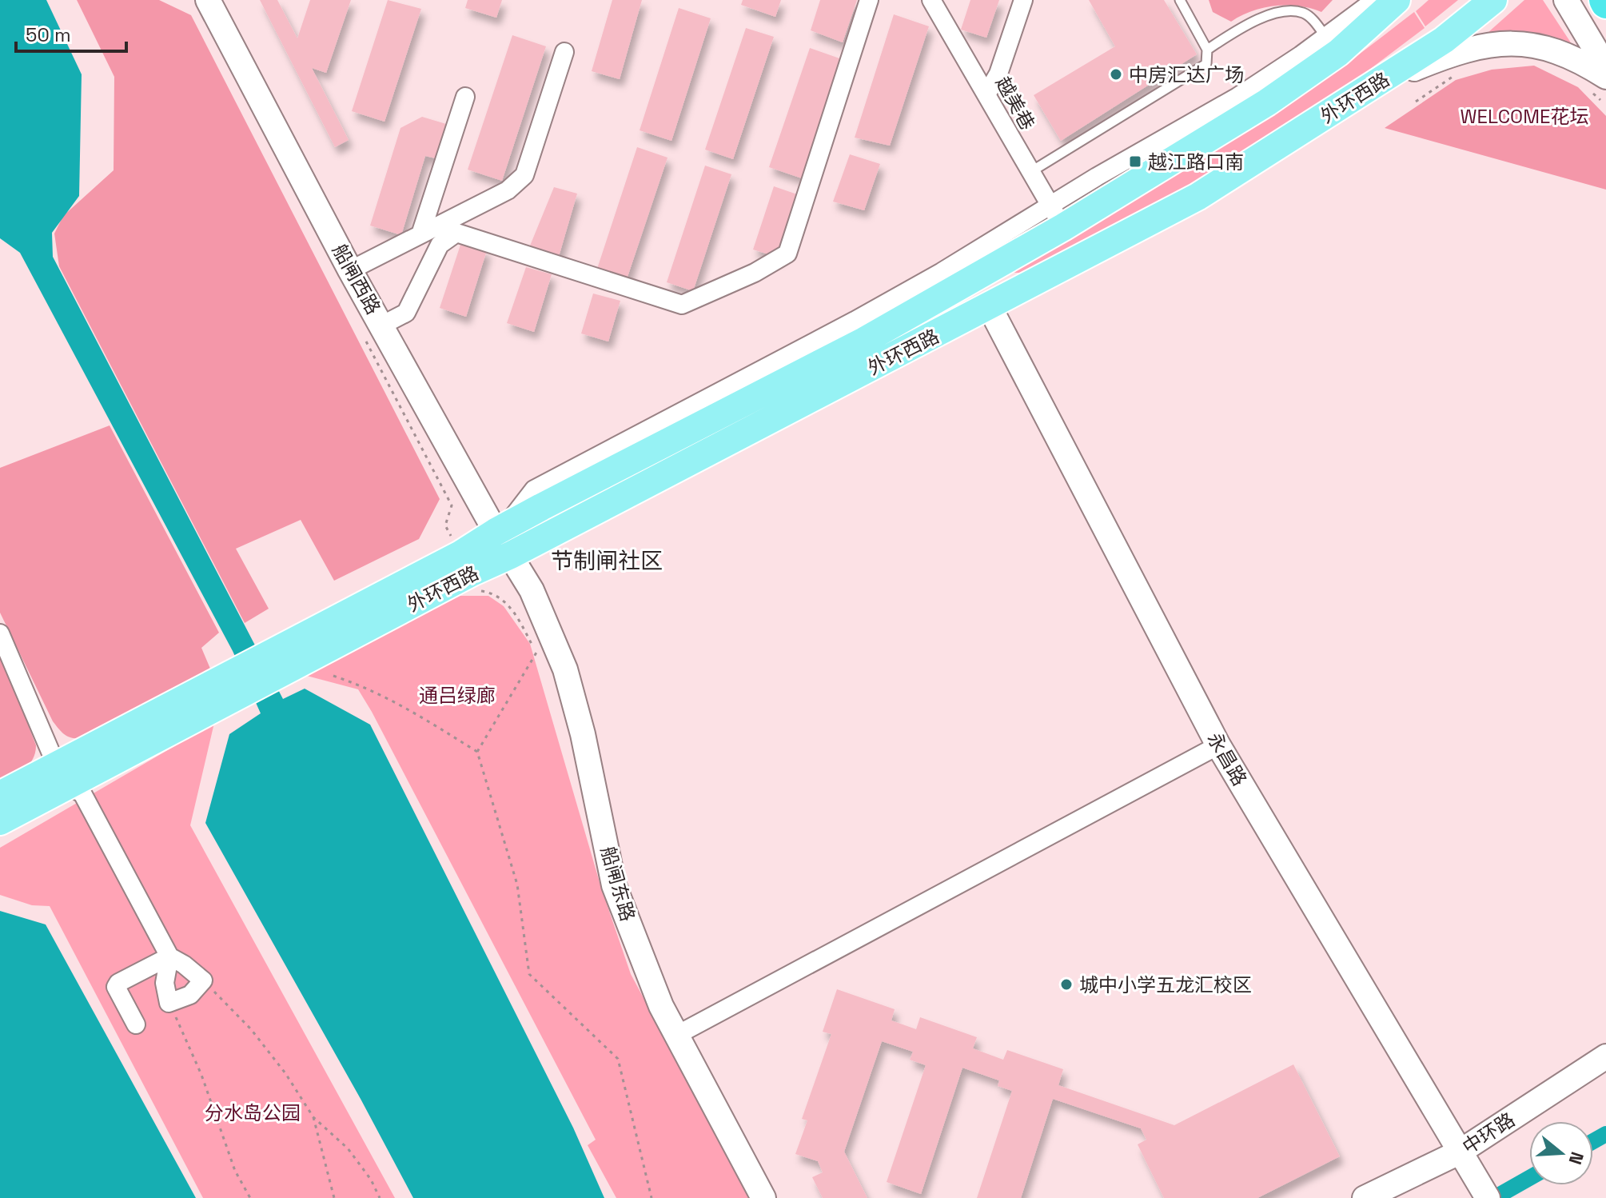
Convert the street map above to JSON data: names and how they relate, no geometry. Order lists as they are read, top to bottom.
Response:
{
  "streets": {
    "main road": ["外环西路"],
    "street": [
      "越美巷",
      "船闸西路",
      "永昌路",
      "船闸东路",
      "中环路"
    ]
  },
  "crossings": [
    ["外环西路", "越美巷"],
    ["外环西路", "船闸西路"],
    ["外环西路", "永昌路"],
    ["外环西路", "船闸东路"],
    ["船闸西路", "船闸东路"],
    ["永昌路", "中环路"]
  ],
  "districts": ["节制闸社区"],
  "parks": ["WELCOME花坛", "通吕绿廊", "分水岛公园"],
  "places": {
    "other": ["中房汇达广场", "城中小学五龙汇校区"],
    "transit": ["越江路口南"]
  },
  "scale_bar": "50 m",
  "north": "right"
}
